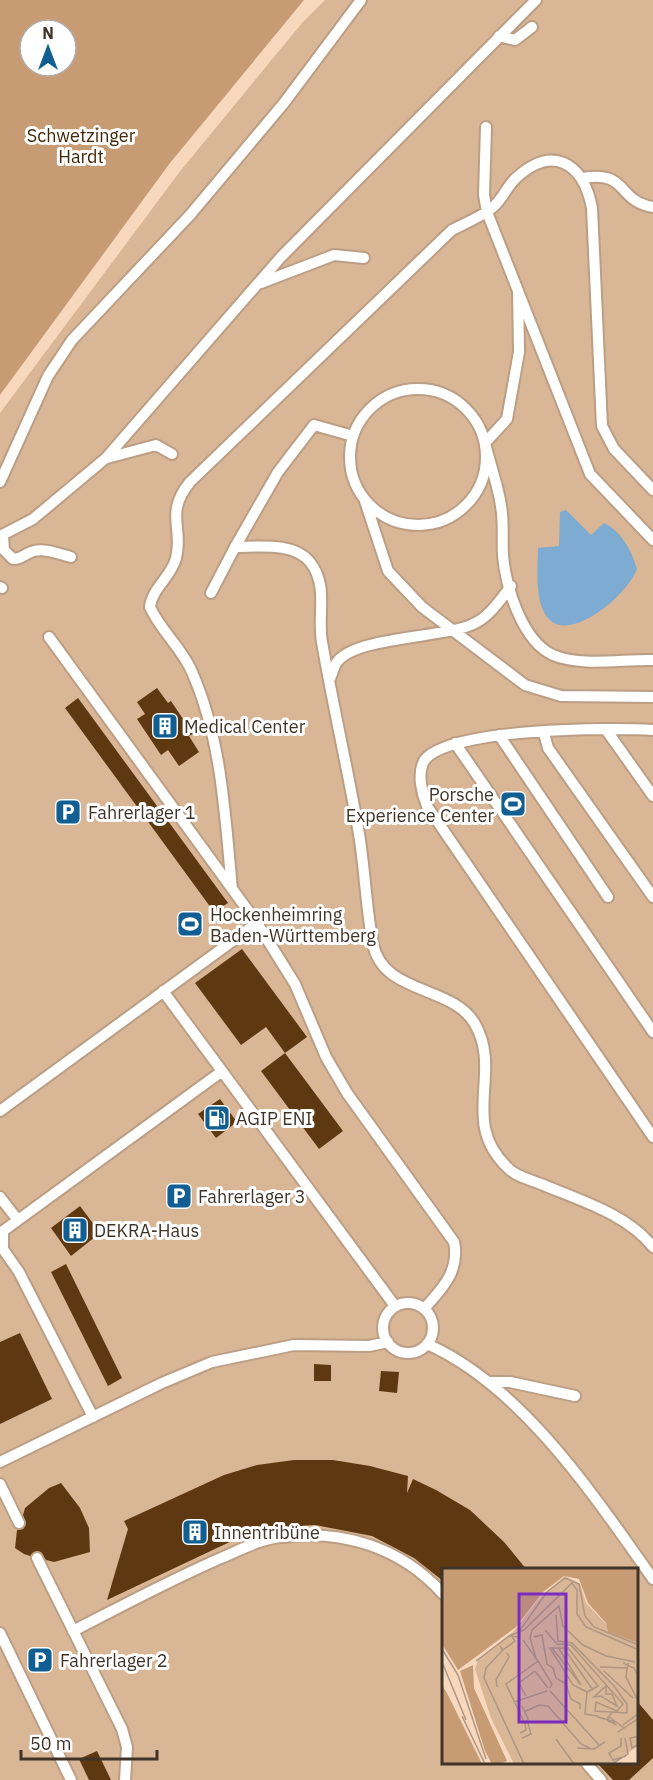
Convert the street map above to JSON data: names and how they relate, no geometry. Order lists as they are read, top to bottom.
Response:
{
  "parks": ["Schwetzinger Hardt"],
  "places": {
    "building": ["Medical Center", "DEKRA-Haus", "Innentribüne"],
    "sports": ["Porsche Experience Center", "Hockenheimring Baden-Württemberg"],
    "parking": ["Fahrerlager 1", "Fahrerlager 3", "Fahrerlager 2"],
    "fuel station": ["AGIP ENI"]
  },
  "scale_bar": "50 m",
  "north": "top"
}
